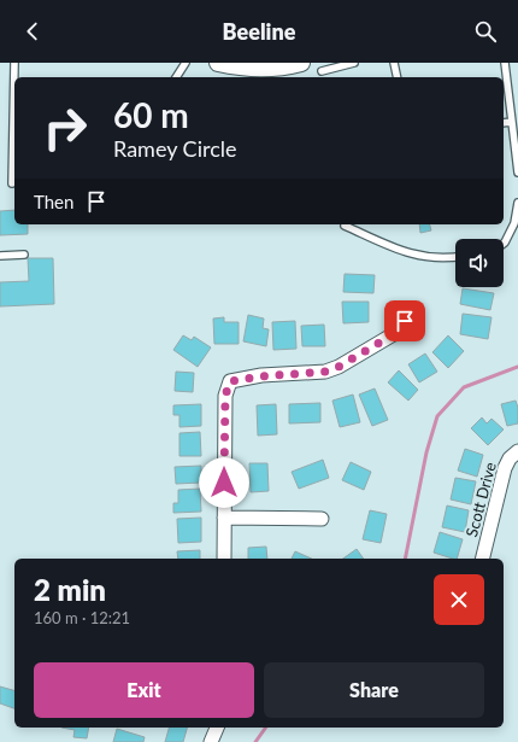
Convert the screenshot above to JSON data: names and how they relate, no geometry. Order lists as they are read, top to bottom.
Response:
{
  "streets": {
    "street": ["Scott Drive"]
  },
  "page": {
    "header": "Beeline",
    "turn": ["60 m", "Ramey Circle"],
    "then": "Then",
    "heading": ["2 min", "160 m · 12:21"],
    "buttons": ["Exit", "Share"]
  }
}
